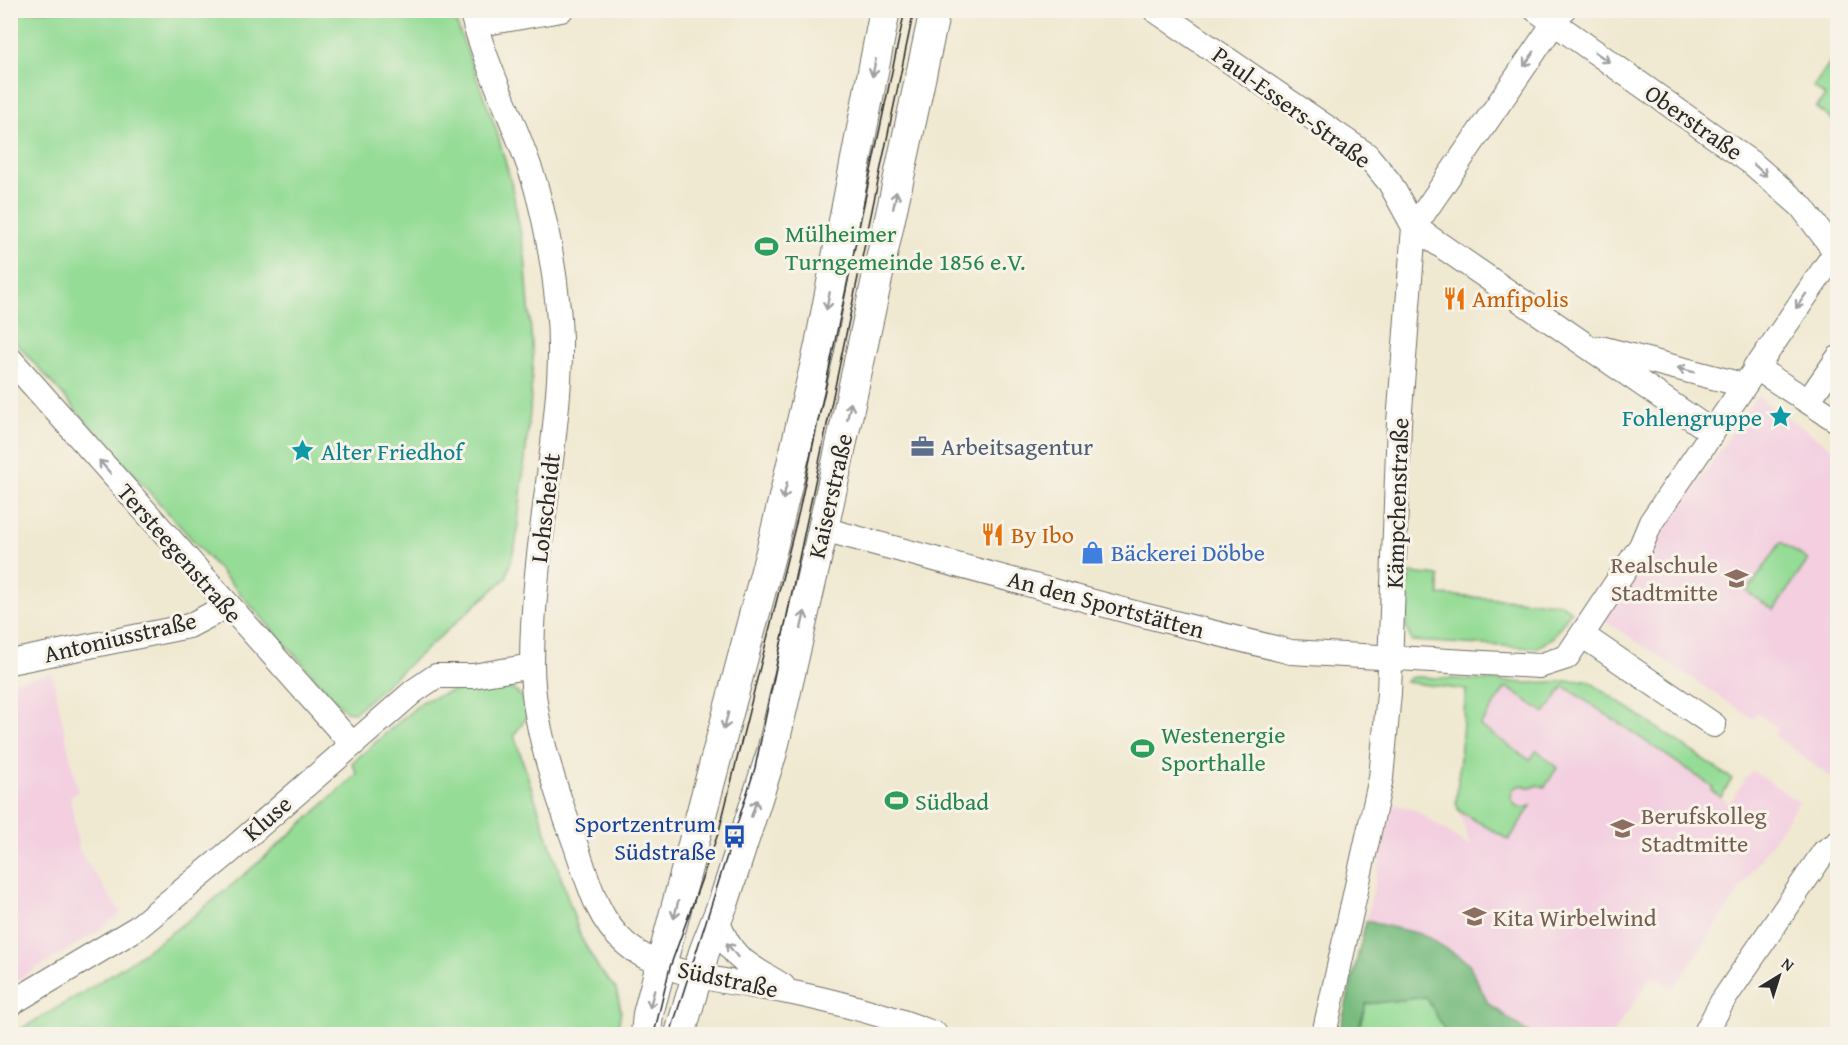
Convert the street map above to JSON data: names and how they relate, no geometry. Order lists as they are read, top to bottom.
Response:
{
  "streets": {
    "main road": ["Kaiserstraße"],
    "street": [
      "Paul-Essers-Straße",
      "Oberstraße",
      "Kämpchenstraße",
      "Lohscheidt",
      "Tersteegenstraße",
      "An den Sportstätten",
      "Antoniusstraße",
      "Kluse",
      "Südstraße"
    ]
  },
  "crossings": [
    ["Paul-Essers-Straße", "Oberstraße"],
    ["Paul-Essers-Straße", "Kämpchenstraße"],
    ["Oberstraße", "An den Sportstätten"],
    ["Kaiserstraße", "Lohscheidt"],
    ["Kaiserstraße", "An den Sportstätten"],
    ["Kaiserstraße", "Südstraße"],
    ["Kämpchenstraße", "An den Sportstätten"],
    ["Lohscheidt", "Kluse"],
    ["Lohscheidt", "Südstraße"],
    ["Tersteegenstraße", "Antoniusstraße"],
    ["Tersteegenstraße", "Kluse"]
  ],
  "one_way": ["Tersteegenstraße"],
  "places": {
    "sports": ["Mülheimer Turngemeinde 1856 e.V.", "Westenergie Sporthalle", "Südbad"],
    "restaurant": ["Amfipolis", "By Ibo"],
    "place": ["Fohlengruppe", "Alter Friedhof"],
    "office": ["Arbeitsagentur"],
    "shop": ["Bäckerei Döbbe"],
    "school or university": ["Realschule Stadtmitte", "Berufskolleg Stadtmitte", "Kita Wirbelwind"],
    "bus stop": ["Sportzentrum Südstraße"]
  },
  "north": "top right"
}
